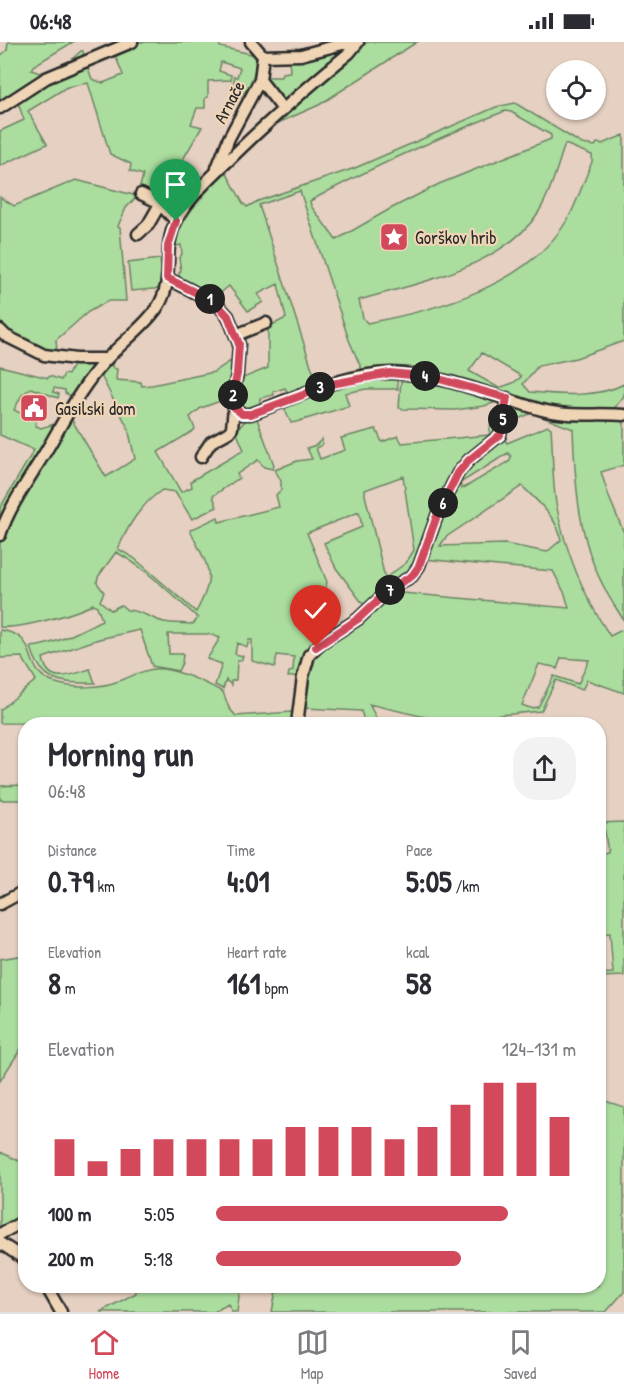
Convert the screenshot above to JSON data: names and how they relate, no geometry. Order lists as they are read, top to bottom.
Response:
{
  "streets": {
    "street": ["Arnače"]
  },
  "places": {
    "place": ["Gorškov hrib"],
    "public building": ["Gasilski dom"]
  },
  "page": {
    "status": "06:48",
    "pins": [
      "1",
      "4",
      "3",
      "2",
      "5",
      "6",
      "7"
    ],
    "heading": ["Morning run", "06:48"],
    "stats": [
      ["Distance", "0.79 km"],
      ["Time", "4:01"],
      ["Pace", "5:05 /km"],
      ["Elevation", "8 m"],
      ["Heart rate", "161 bpm"],
      ["kcal", "58"]
    ],
    "chart": ["Elevation", "124–131 m"],
    "list": [
      {
        "name": "100 m",
        "note": "5:05"
      },
      {
        "name": "200 m",
        "note": "5:18"
      }
    ],
    "tabs": ["Home", "Map", "Saved"]
  }
}
